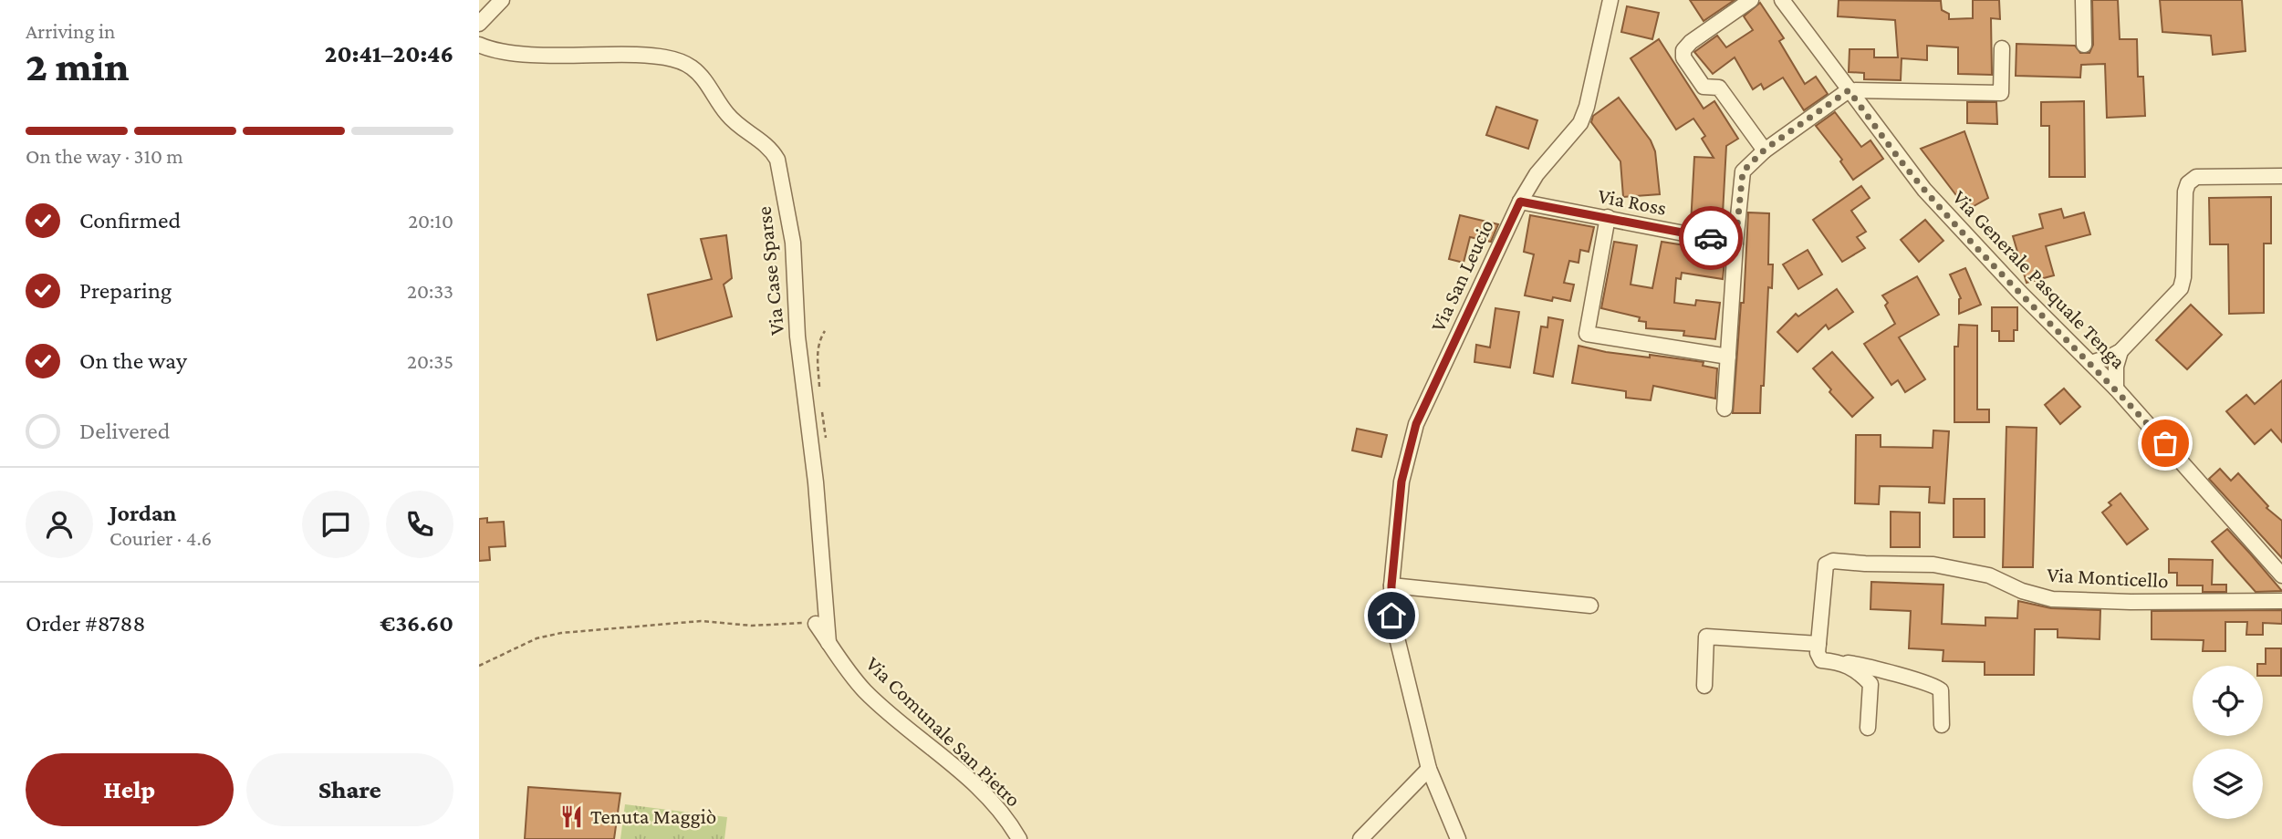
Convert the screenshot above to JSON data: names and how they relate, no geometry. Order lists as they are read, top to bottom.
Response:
{
  "streets": {
    "street": [
      "Via Ross",
      "Via Case Sparse",
      "Via San Leucio",
      "Via Generale Pasquale Tenga",
      "Via Monticello",
      "Via Comunale San Pietro"
    ]
  },
  "crossings": [
    ["Via Ross", "Via San Leucio"],
    ["Via Case Sparse", "Via Comunale San Pietro"]
  ],
  "places": {
    "restaurant": ["Tenuta Maggiò"]
  },
  "page": {
    "heading": ["2 min", "Arriving in", "20:41–20:46"],
    "panel": [
      "Jordan",
      "Courier · 4.6",
      "Order #8788",
      "€36.60"
    ],
    "bar": "On the way · 310 m",
    "list": [
      ["Confirmed", "20:10"],
      ["Preparing", "20:33"],
      ["On the way", "20:35"],
      "Delivered"
    ],
    "buttons": ["Help", "Share"]
  }
}
